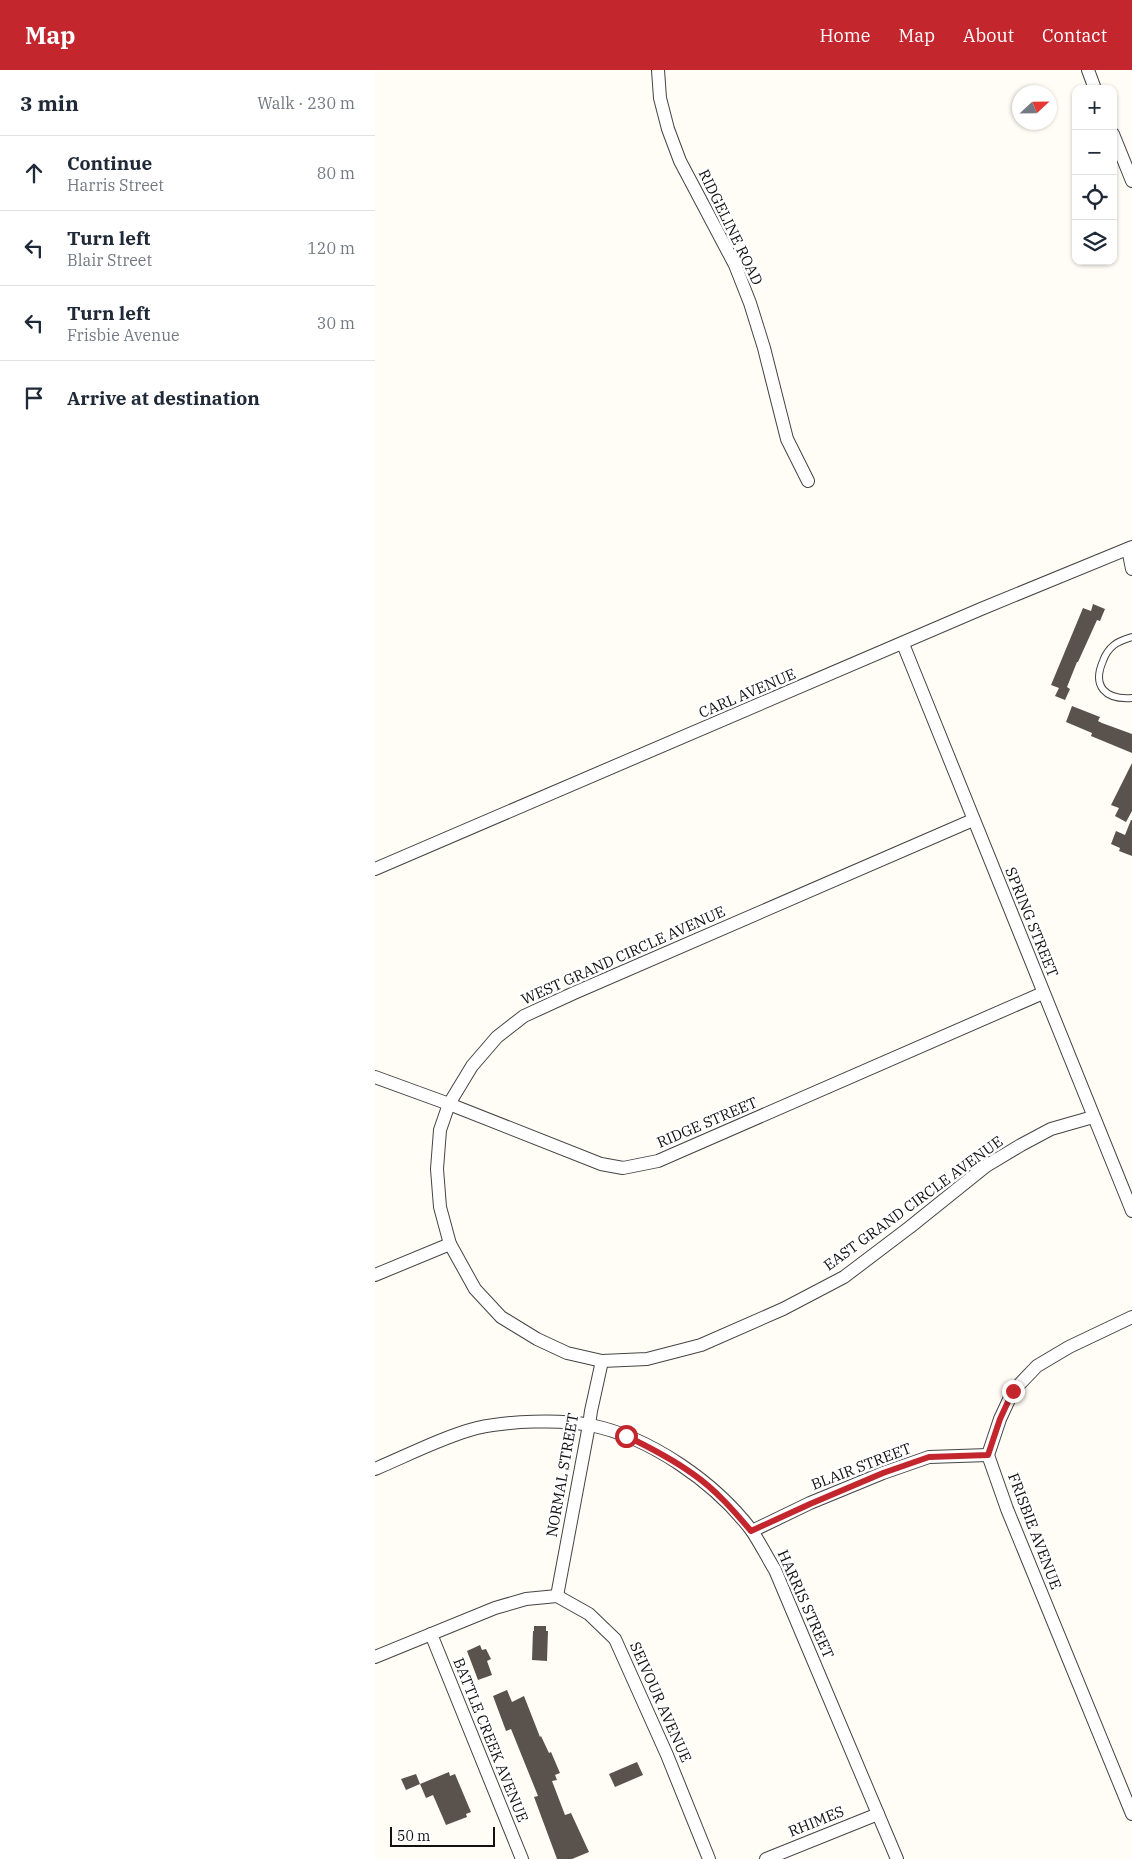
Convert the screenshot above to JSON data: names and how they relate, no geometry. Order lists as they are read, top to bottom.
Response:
{
  "streets": {
    "street": [
      "RIDGELINE ROAD",
      "CARL AVENUE",
      "SPRING STREET",
      "WEST GRAND CIRCLE AVENUE",
      "RIDGE STREET",
      "EAST GRAND CIRCLE AVENUE",
      "BLAIR STREET",
      "NORMAL STREET",
      "FRISBIE AVENUE",
      "HARRIS STREET",
      "SEIVOUR AVENUE",
      "BATTLE CREEK AVENUE",
      "RHIMES"
    ]
  },
  "crossings": [
    ["CARL AVENUE", "SPRING STREET"],
    ["SPRING STREET", "WEST GRAND CIRCLE AVENUE"],
    ["SPRING STREET", "RIDGE STREET"],
    ["SPRING STREET", "EAST GRAND CIRCLE AVENUE"],
    ["WEST GRAND CIRCLE AVENUE", "RIDGE STREET"],
    ["WEST GRAND CIRCLE AVENUE", "EAST GRAND CIRCLE AVENUE"],
    ["EAST GRAND CIRCLE AVENUE", "NORMAL STREET"],
    ["BLAIR STREET", "FRISBIE AVENUE"],
    ["BLAIR STREET", "HARRIS STREET"],
    ["NORMAL STREET", "HARRIS STREET"],
    ["NORMAL STREET", "SEIVOUR AVENUE"],
    ["HARRIS STREET", "RHIMES"]
  ],
  "scale_bar": "50 m",
  "north": "right",
  "page": {
    "header": "Map",
    "nav": [
      "Home",
      "Map",
      "About",
      "Contact"
    ],
    "heading": ["3 min", "Walk · 230 m"],
    "map_buttons": ["+", "−"],
    "list": [
      ["Continue", "Harris Street", "80 m"],
      ["Turn left", "Blair Street", "120 m"],
      ["Turn left", "Frisbie Avenue", "30 m"],
      "Arrive at destination"
    ],
    "scale": "50 m"
  }
}
